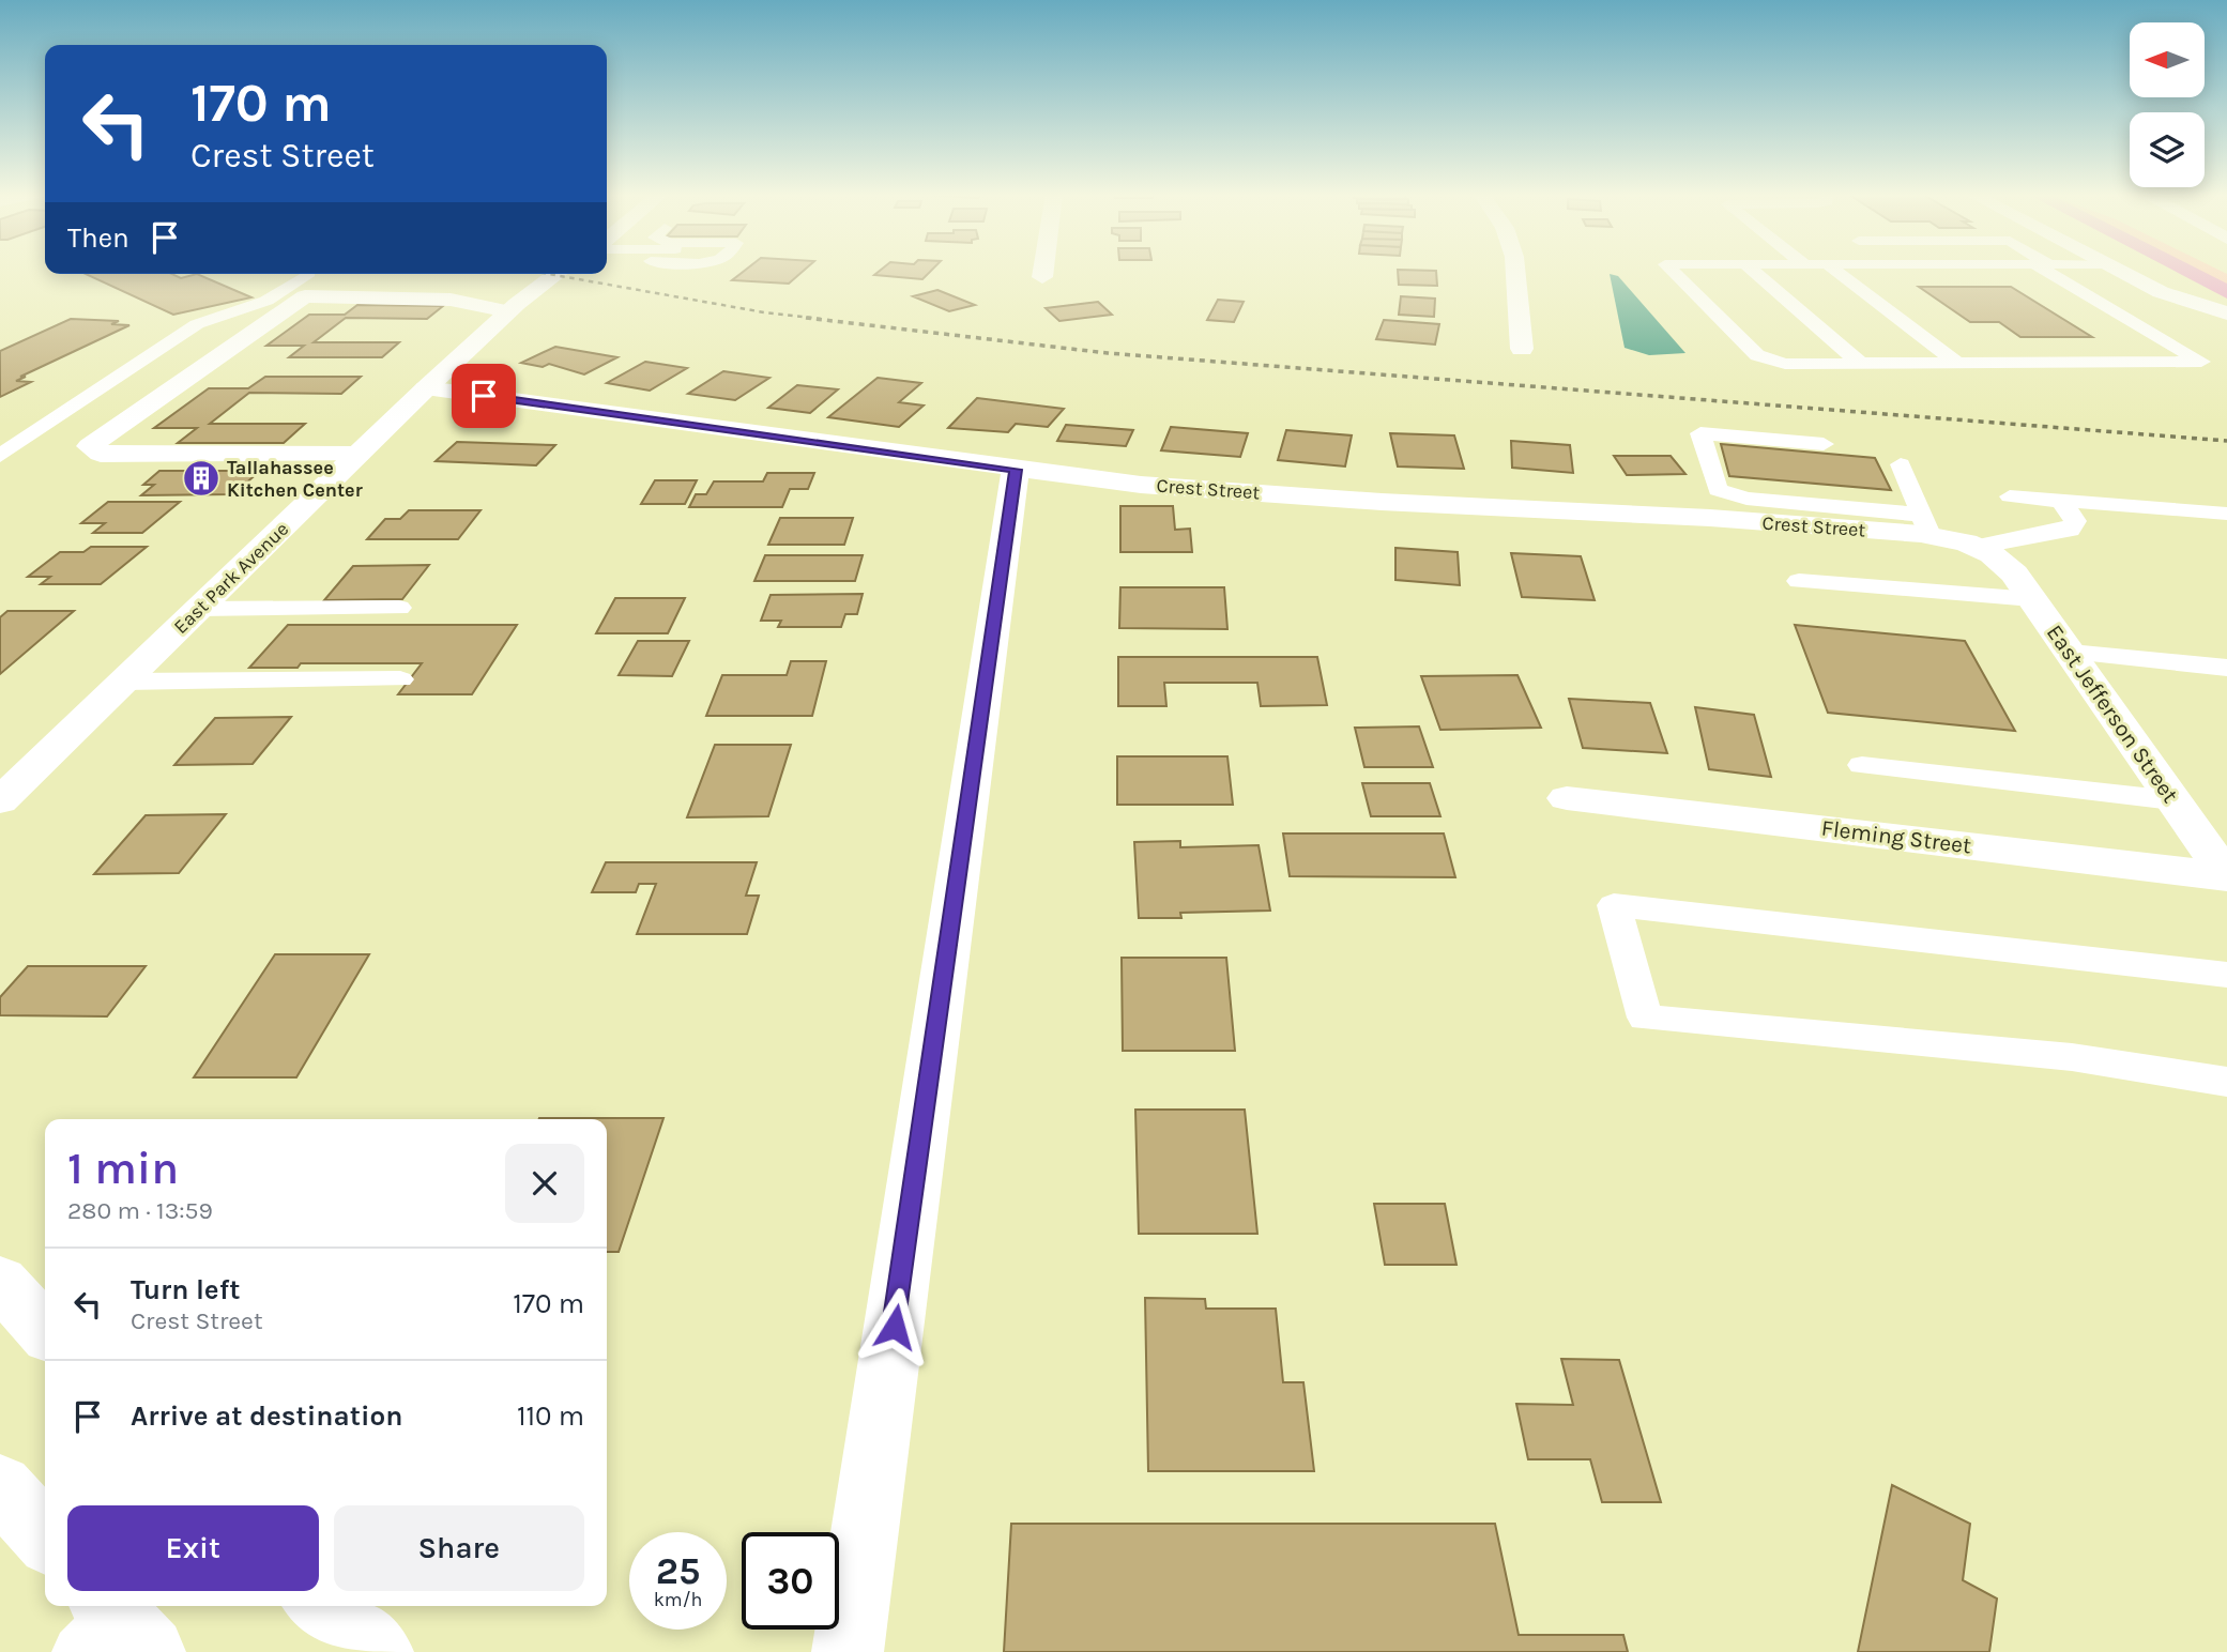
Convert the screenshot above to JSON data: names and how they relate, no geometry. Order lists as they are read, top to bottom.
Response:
{
  "streets": {
    "street": [
      "Crest Street",
      "East Park Avenue",
      "East Jefferson Street",
      "Fleming Street"
    ]
  },
  "crossings": [
    ["Crest Street", "East Park Avenue"],
    ["Crest Street", "East Jefferson Street"],
    ["East Jefferson Street", "Fleming Street"]
  ],
  "places": {
    "building": ["Tallahassee Kitchen Center"]
  },
  "north": "left",
  "page": {
    "turn": ["170 m", "Crest Street"],
    "then": "Then",
    "heading": ["1 min", "280 m · 13:59"],
    "list": [
      {
        "name": "Turn left",
        "note": "Crest Street",
        "value": "170 m"
      },
      {
        "name": "Arrive at destination",
        "value": "110 m"
      }
    ],
    "buttons": ["Exit", "Share"],
    "speed": "25 km/h",
    "limit": "30"
  }
}
